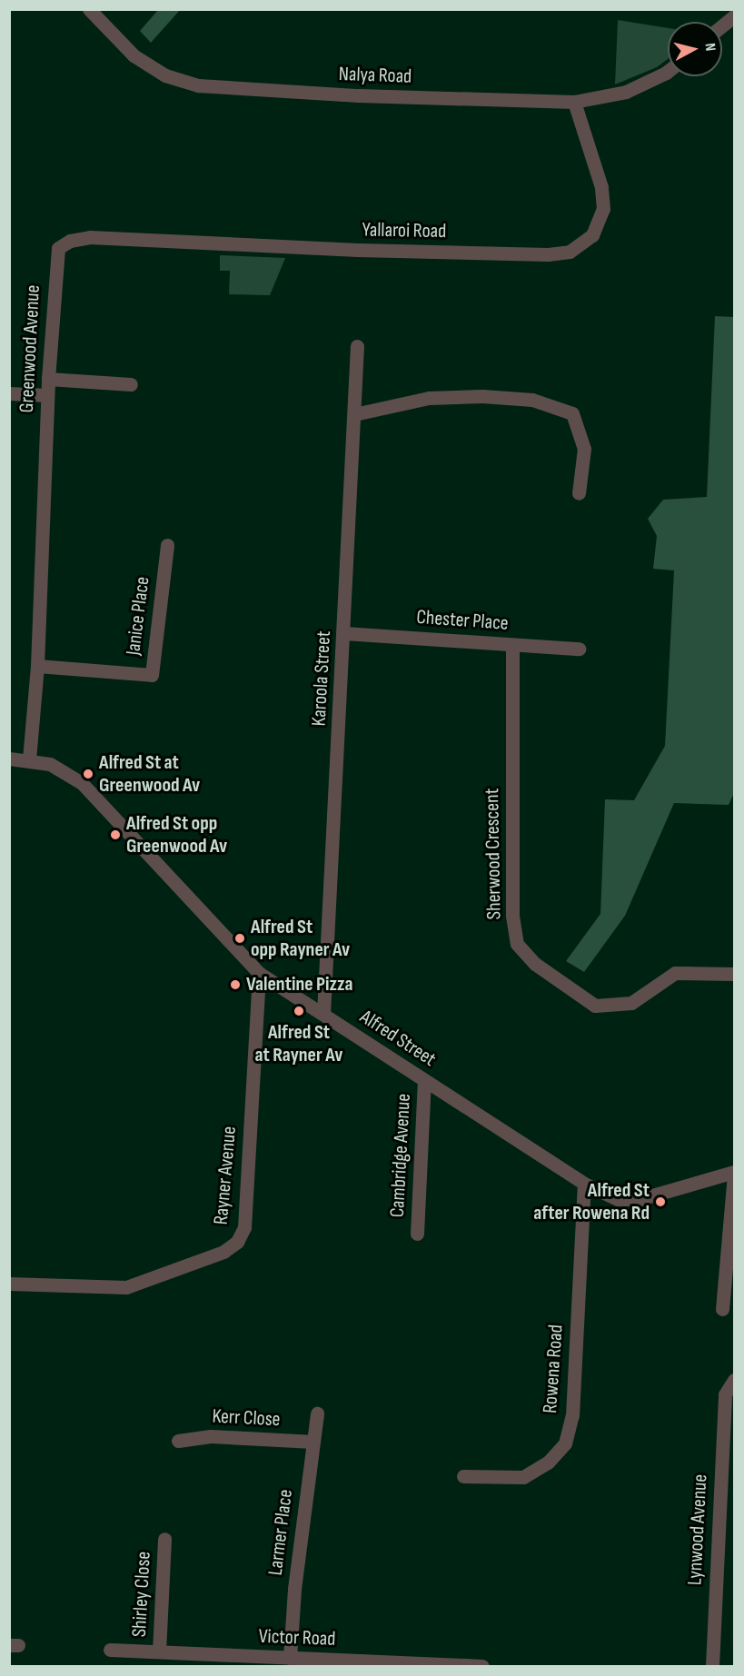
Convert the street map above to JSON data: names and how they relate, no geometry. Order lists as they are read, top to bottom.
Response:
{
  "streets": {
    "street": [
      "Nalya Road",
      "Yallaroi Road",
      "Greenwood Avenue",
      "Janice Place",
      "Chester Place",
      "Karoola Street",
      "Sherwood Crescent",
      "Alfred Street",
      "Cambridge Avenue",
      "Rayner Avenue",
      "Rowena Road",
      "Kerr Close",
      "Lynwood Avenue",
      "Larmer Place",
      "Shirley Close",
      "Victor Road"
    ]
  },
  "crossings": [
    ["Nalya Road", "Yallaroi Road"],
    ["Yallaroi Road", "Greenwood Avenue"],
    ["Greenwood Avenue", "Janice Place"],
    ["Greenwood Avenue", "Alfred Street"],
    ["Chester Place", "Karoola Street"],
    ["Chester Place", "Sherwood Crescent"],
    ["Karoola Street", "Alfred Street"],
    ["Alfred Street", "Cambridge Avenue"],
    ["Alfred Street", "Rayner Avenue"],
    ["Alfred Street", "Rowena Road"],
    ["Kerr Close", "Larmer Place"],
    ["Larmer Place", "Victor Road"],
    ["Shirley Close", "Victor Road"]
  ],
  "places": [
    "Alfred St at Greenwood Av",
    "Alfred St opp Greenwood Av",
    "Alfred St opp Rayner Av",
    "Valentine Pizza",
    "Alfred St at Rayner Av",
    "Alfred St after Rowena Rd"
  ],
  "north": "right"
}
